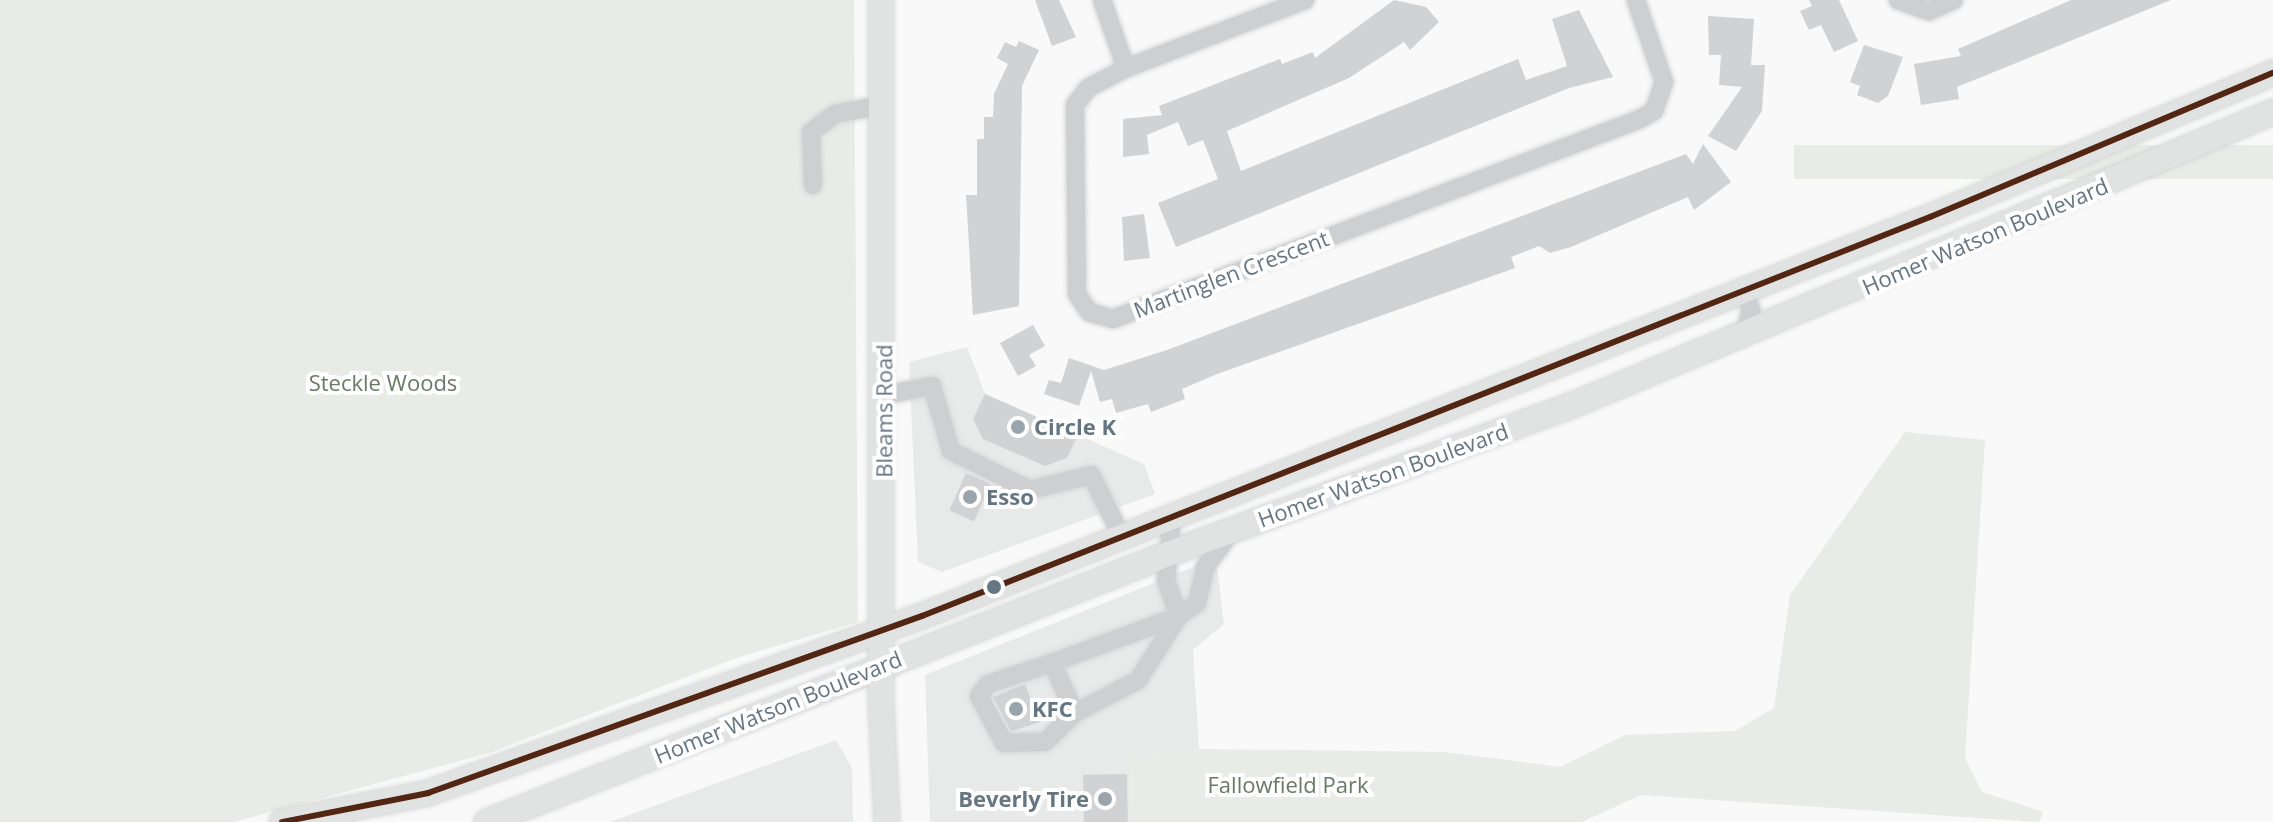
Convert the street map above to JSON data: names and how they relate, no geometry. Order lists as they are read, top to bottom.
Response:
{
  "streets": {
    "main road": ["Homer Watson Boulevard", "Bleams Road"],
    "street": ["Martinglen Crescent"]
  },
  "crossings": [
    ["Homer Watson Boulevard", "Bleams Road"]
  ],
  "parks": ["Steckle Woods", "Fallowfield Park"],
  "places": [
    "Circle K",
    "Esso",
    "KFC",
    "Beverly Tire"
  ]
}
